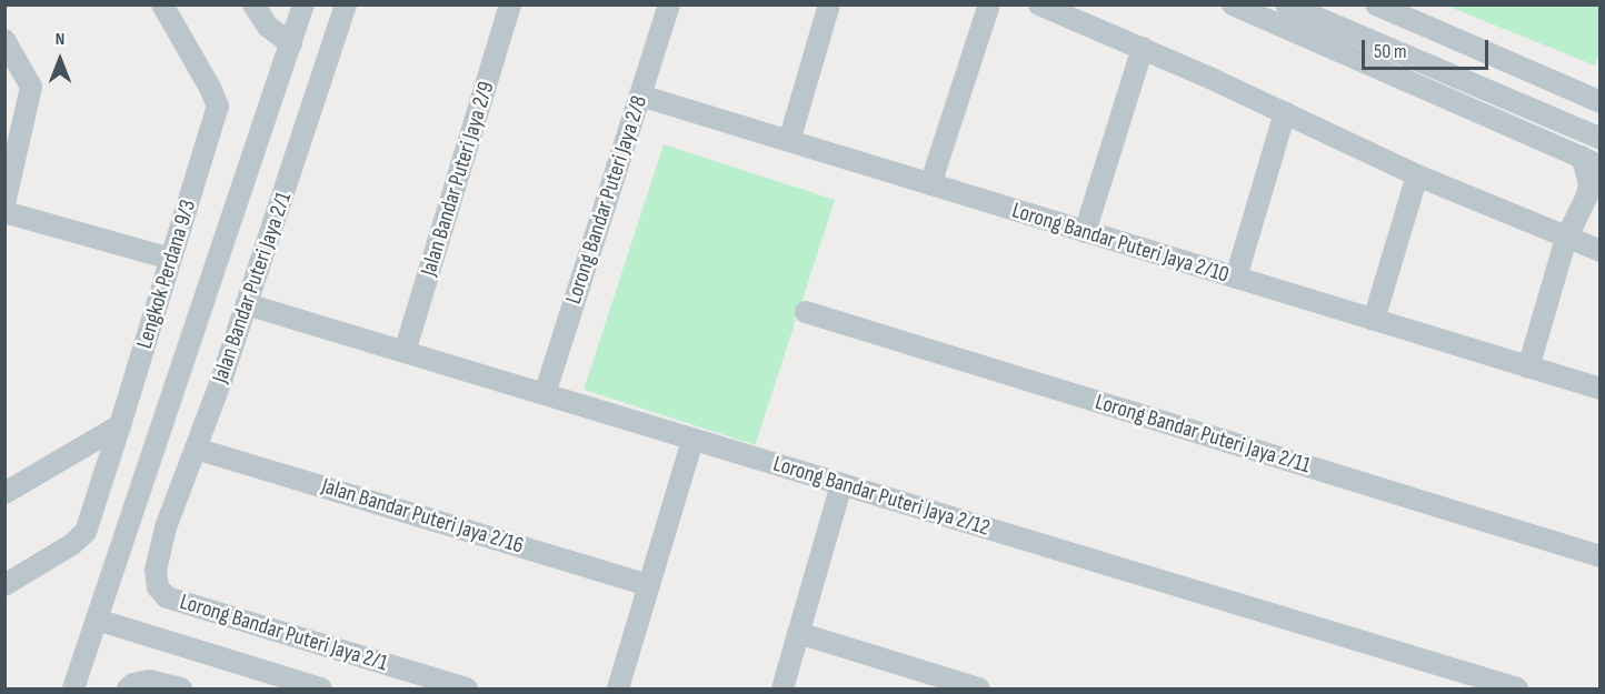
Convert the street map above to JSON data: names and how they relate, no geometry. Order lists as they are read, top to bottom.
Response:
{
  "streets": {
    "street": [
      "Jalan Bandar Puteri Jaya 2/9",
      "Lorong Bandar Puteri Jaya 2/8",
      "Lorong Bandar Puteri Jaya 2/10",
      "Lengkok Perdana 9/3",
      "Jalan Bandar Puteri Jaya 2/1",
      "Lorong Bandar Puteri Jaya 2/11",
      "Lorong Bandar Puteri Jaya 2/12",
      "Jalan Bandar Puteri Jaya 2/16",
      "Lorong Bandar Puteri Jaya 2/1"
    ]
  },
  "crossings": [
    ["Jalan Bandar Puteri Jaya 2/9", "Lorong Bandar Puteri Jaya 2/12"],
    ["Lorong Bandar Puteri Jaya 2/8", "Lorong Bandar Puteri Jaya 2/10"],
    ["Lorong Bandar Puteri Jaya 2/8", "Lorong Bandar Puteri Jaya 2/12"],
    ["Jalan Bandar Puteri Jaya 2/1", "Lorong Bandar Puteri Jaya 2/12"],
    ["Jalan Bandar Puteri Jaya 2/1", "Jalan Bandar Puteri Jaya 2/16"],
    ["Jalan Bandar Puteri Jaya 2/1", "Lorong Bandar Puteri Jaya 2/1"]
  ],
  "scale_bar": "50 m",
  "north": "top"
}
